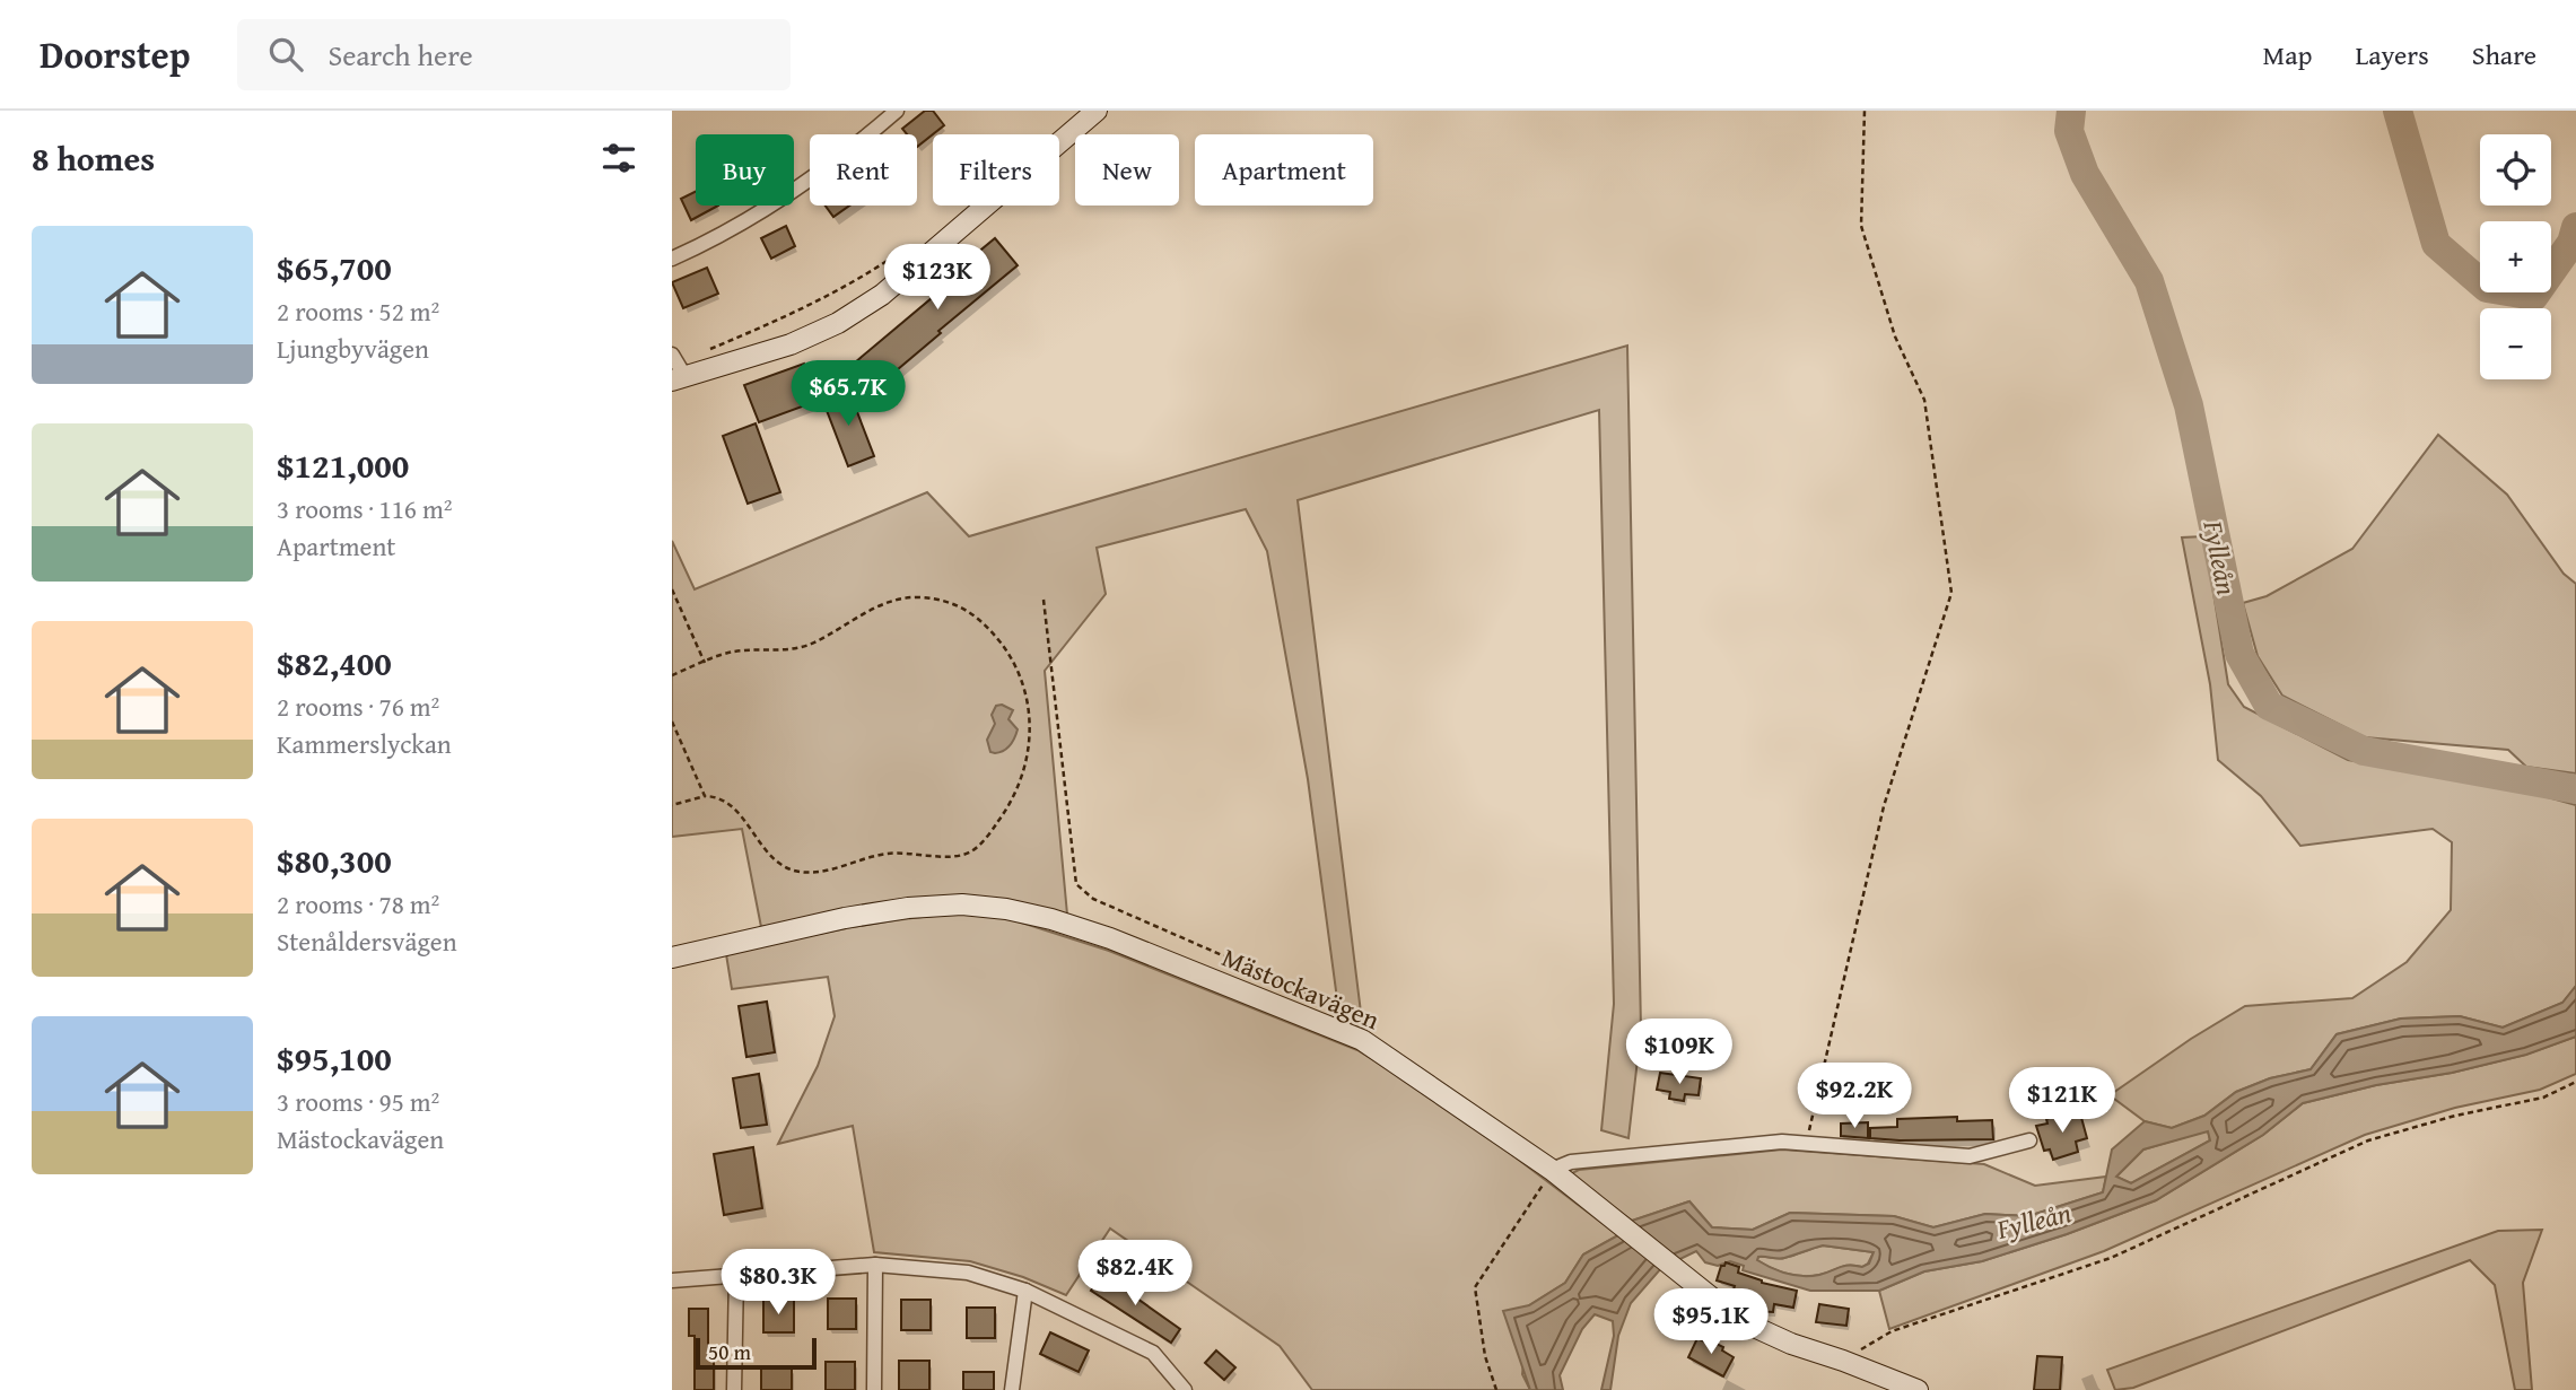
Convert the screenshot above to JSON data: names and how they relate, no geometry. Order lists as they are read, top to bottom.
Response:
{
  "streets": {
    "street": ["Mästockavägen"]
  },
  "water": ["Fylleån"],
  "scale_bar": "50 m",
  "page": {
    "header": "Doorstep",
    "search": "Search here",
    "nav": ["Map", "Layers", "Share"],
    "heading": "8 homes",
    "map_buttons": ["+", "−"],
    "chip": [
      "Buy",
      "Rent",
      "Filters",
      "New",
      "Apartment"
    ],
    "list": [
      {
        "name": "$65,700",
        "note": "2 rooms · 52 m² · Ljungbyvägen"
      },
      {
        "name": "$121,000",
        "note": "3 rooms · 116 m² · Apartment"
      },
      {
        "name": "$82,400",
        "note": "2 rooms · 76 m² · Kammerslyckan"
      },
      {
        "name": "$80,300",
        "note": "2 rooms · 78 m² · Stenåldersvägen"
      },
      {
        "name": "$95,100",
        "note": "3 rooms · 95 m² · Mästockavägen"
      }
    ],
    "price": [
      "$123K",
      "$65.7K",
      "$109K",
      "$92.2K",
      "$121K",
      "$82.4K",
      "$80.3K",
      "$95.1K"
    ],
    "scale": "50 m"
  }
}
